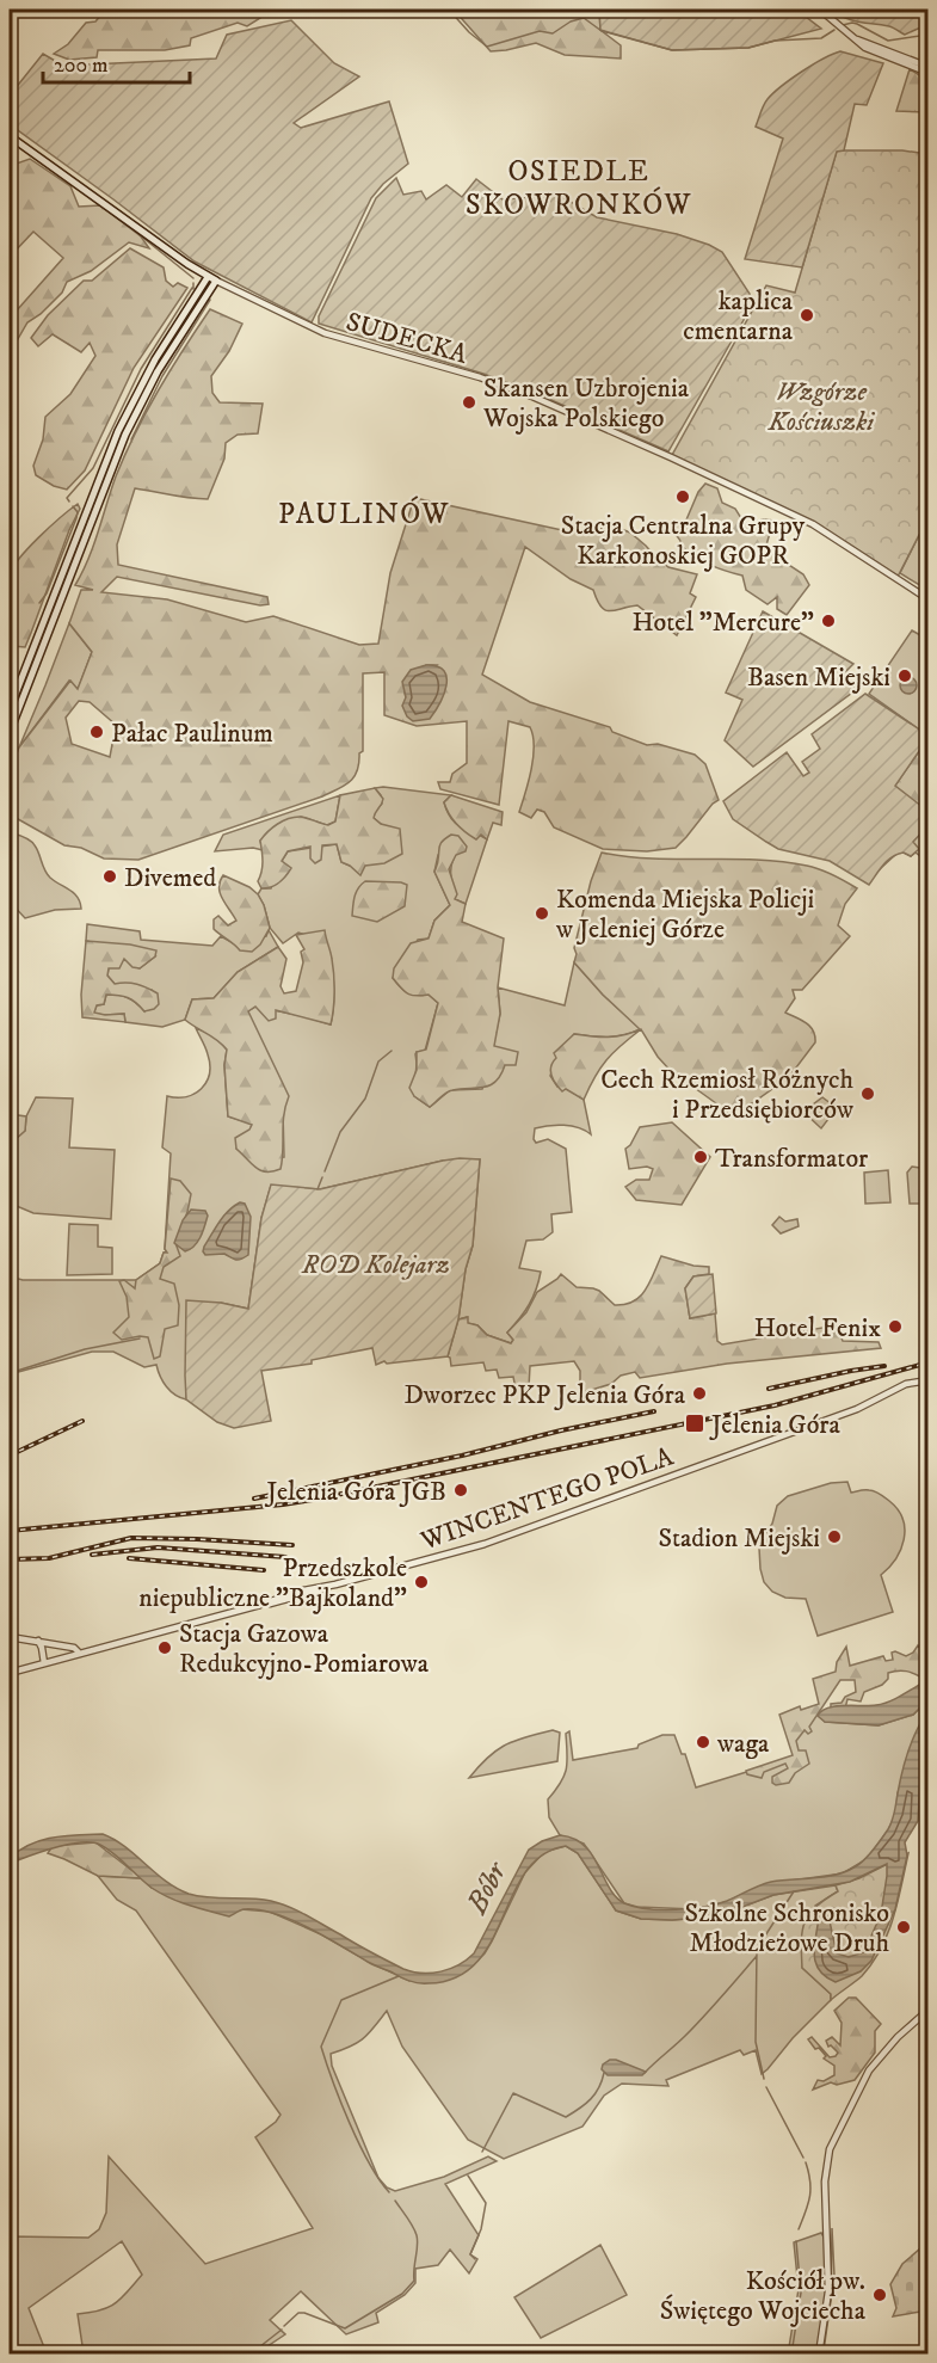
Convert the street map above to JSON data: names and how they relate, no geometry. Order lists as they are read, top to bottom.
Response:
{
  "streets": {
    "main road": ["SUDECKA"],
    "street": ["WINCENTEGO POLA"]
  },
  "districts": ["OSIEDLE SKOWRONKÓW", "PAULINÓW"],
  "water": ["Bóbr"],
  "parks": ["Wzgórze Kościuszki", "ROD Kolejarz"],
  "places": {
    "other": [
      "kaplica cmentarna",
      "Skansen Uzbrojenia Wojska Polskiego",
      "Stacja Centralna Grupy Karkonoskiej GOPR",
      "Hotel \"Mercure\"",
      "Basen Miejski",
      "Pałac Paulinum",
      "Divemed",
      "Komenda Miejska Policji w Jeleniej Górze",
      "Cech Rzemiosł Różnych i Przedsiębiorców",
      "Transformator",
      "Hotel Fenix",
      "Dworzec PKP Jelenia Góra",
      "Jelenia Góra JGB",
      "Stadion Miejski",
      "Przedszkole niepubliczne \"Bajkoland\"",
      "Stacja Gazowa Redukcyjno-Pomiarowa",
      "waga",
      "Szkolne Schronisko Młodzieżowe Druh",
      "Kościół pw. Świętego Wojciecha"
    ],
    "transit": ["Jelenia Góra"]
  },
  "scale_bar": "200 m"
}
